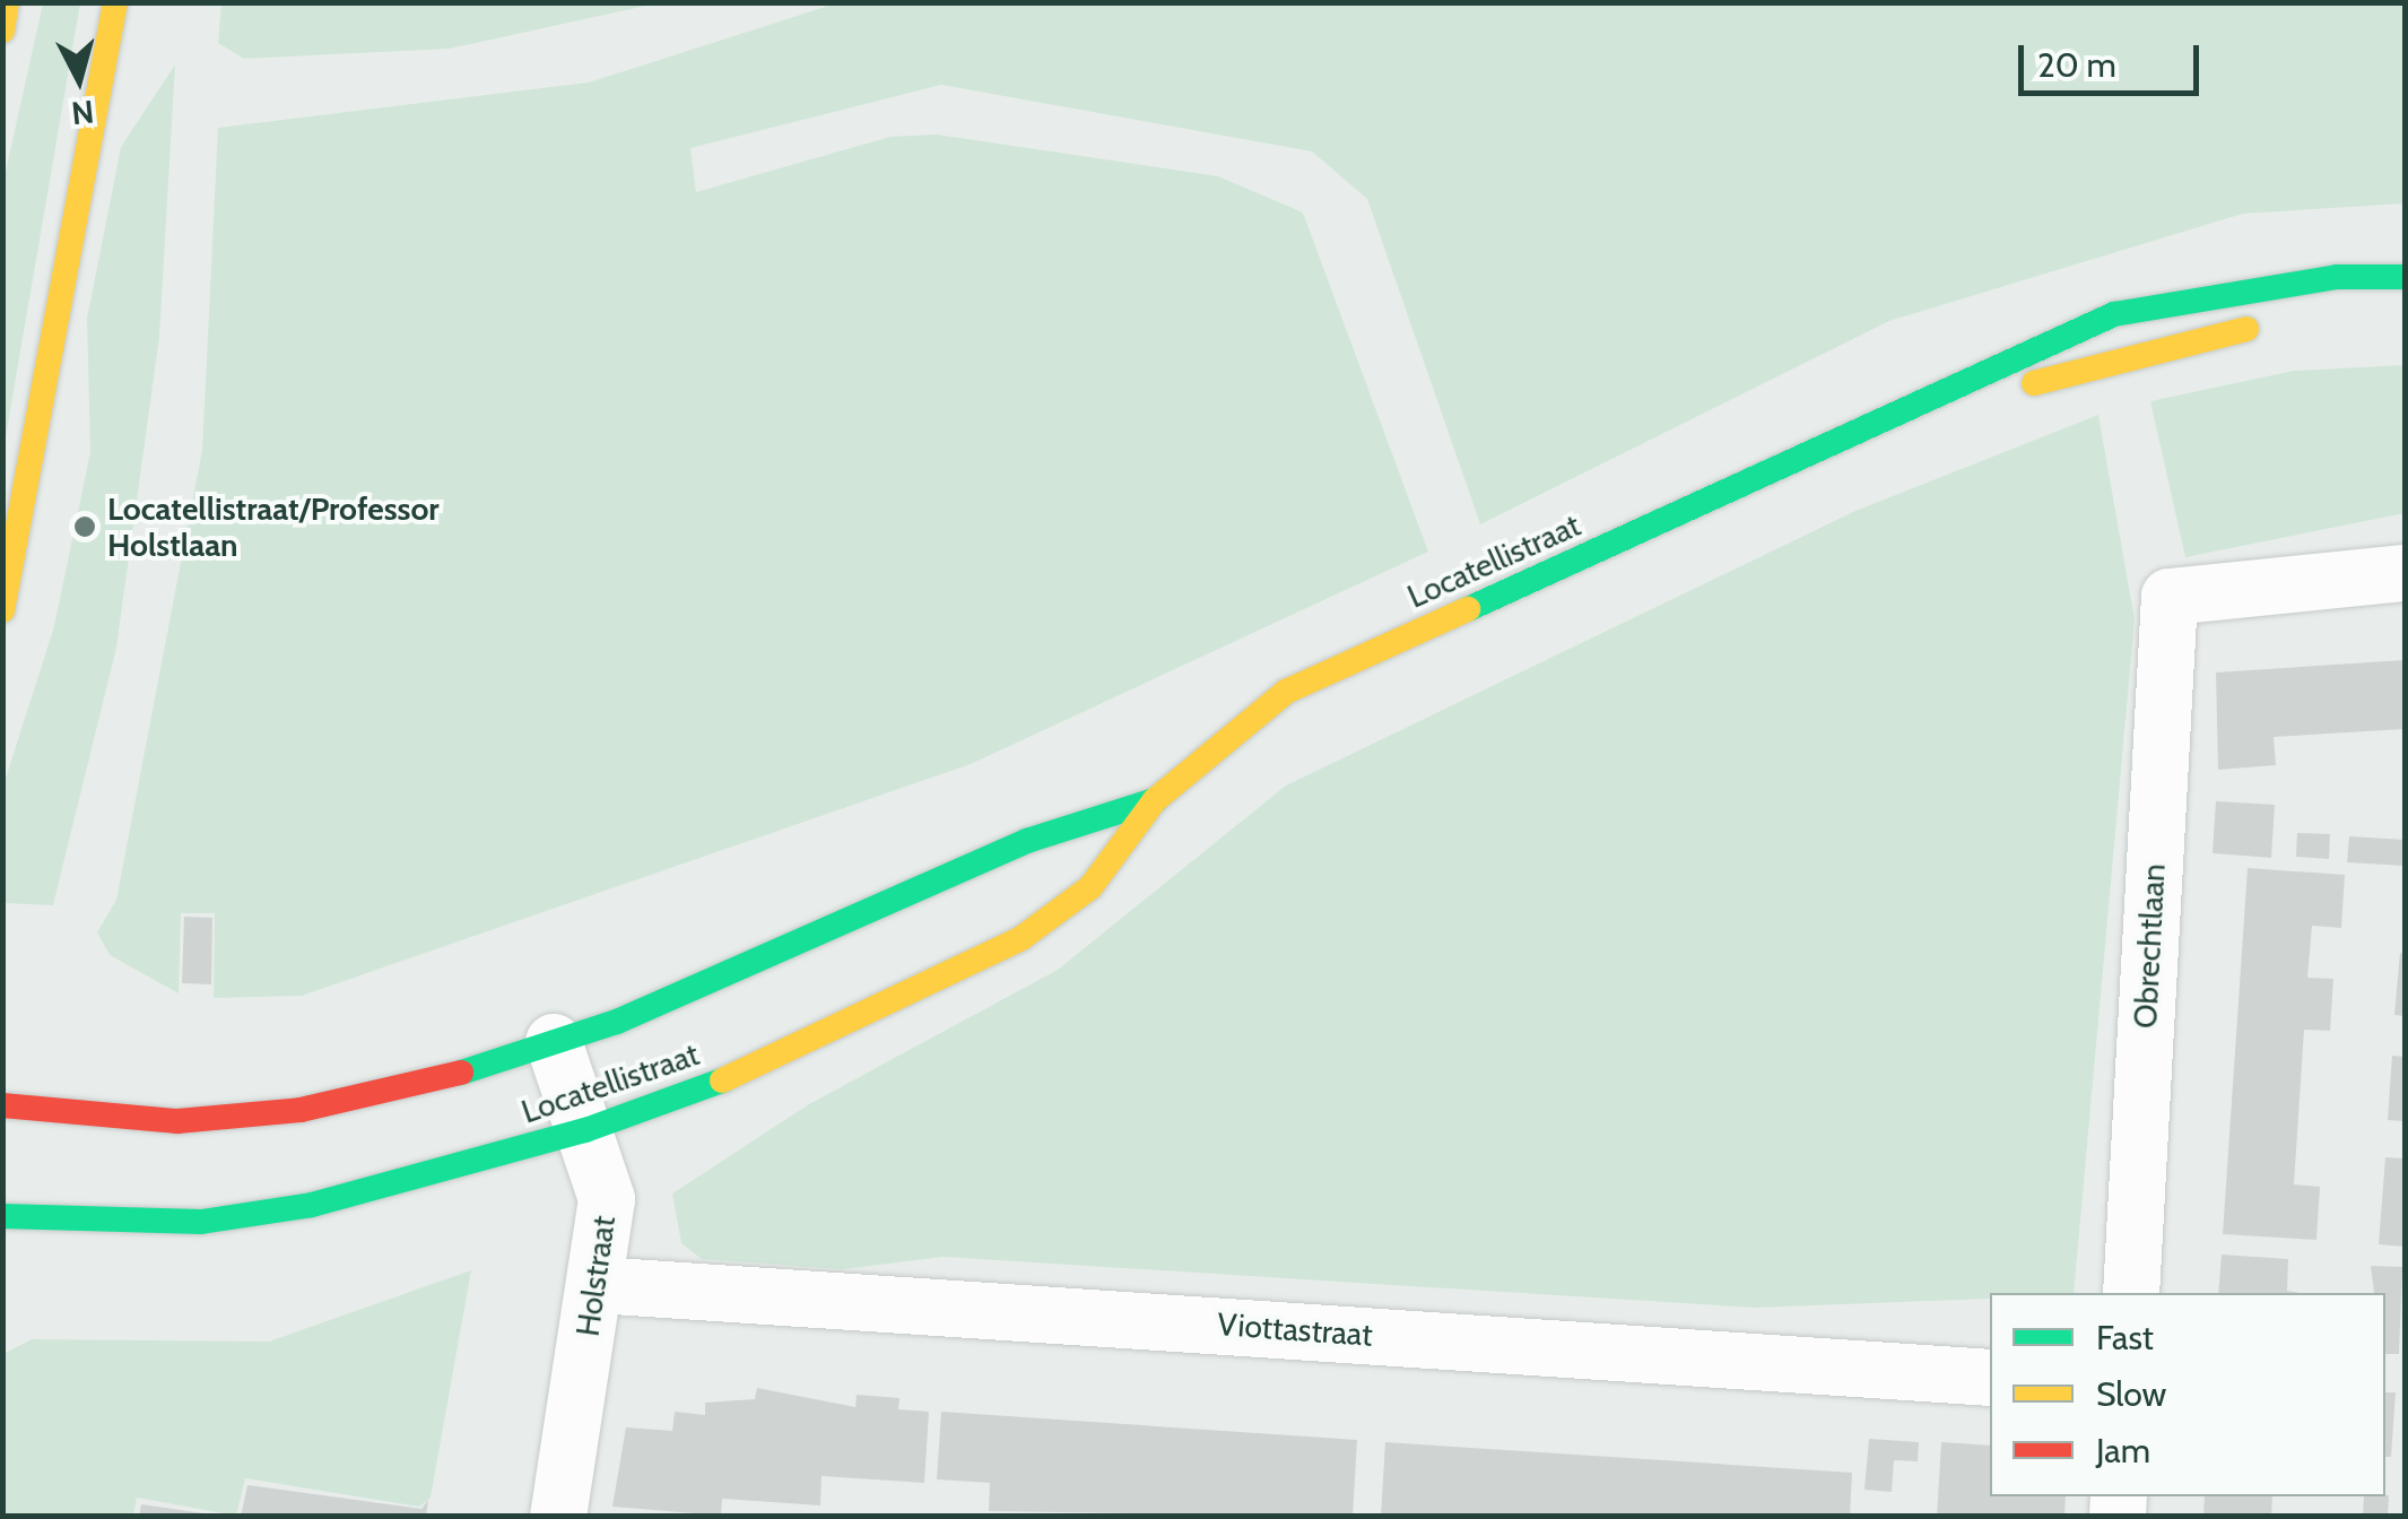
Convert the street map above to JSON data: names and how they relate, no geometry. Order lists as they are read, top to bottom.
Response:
{
  "streets": {
    "main road": ["Locatellistraat"],
    "street": ["Obrechtlaan", "Holstraat", "Viottastraat"]
  },
  "crossings": [
    ["Locatellistraat", "Holstraat"],
    ["Holstraat", "Viottastraat"]
  ],
  "places": ["Locatellistraat/Professor Holstlaan"],
  "legend": ["Fast", "Slow", "Jam"],
  "scale_bar": "20 m",
  "north": "bottom"
}
